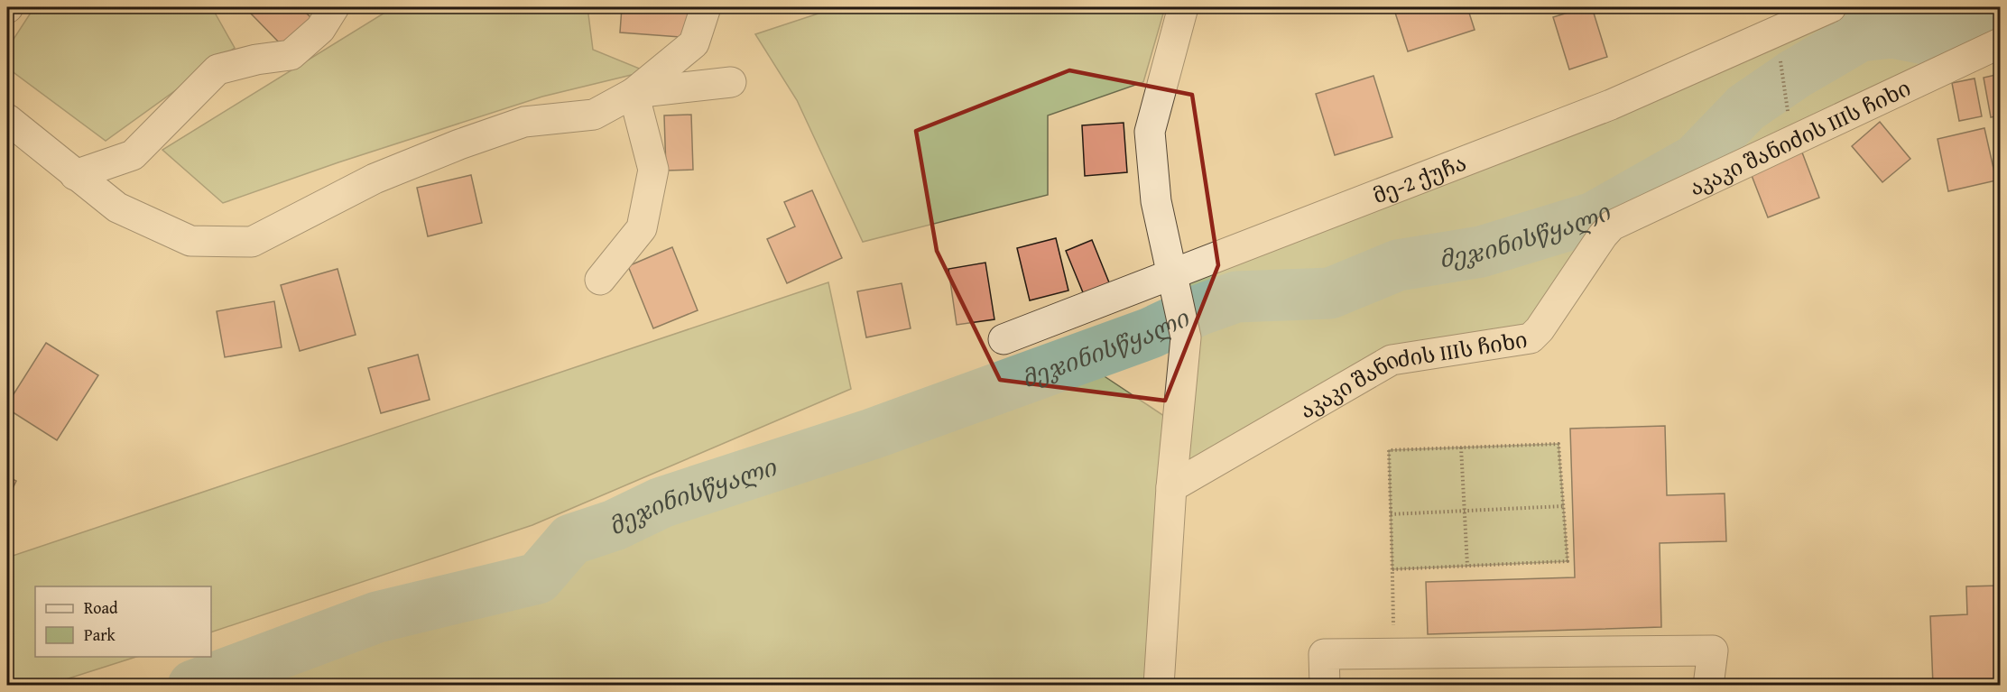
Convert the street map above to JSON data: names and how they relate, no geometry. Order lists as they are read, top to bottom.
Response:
{
  "streets": {
    "street": ["აკაკი შანიძის IIIს ჩიხი", "მე-2 ქუჩა"]
  },
  "water": ["მეჯინისწყალი"],
  "legend": ["Road", "Park"]
}
